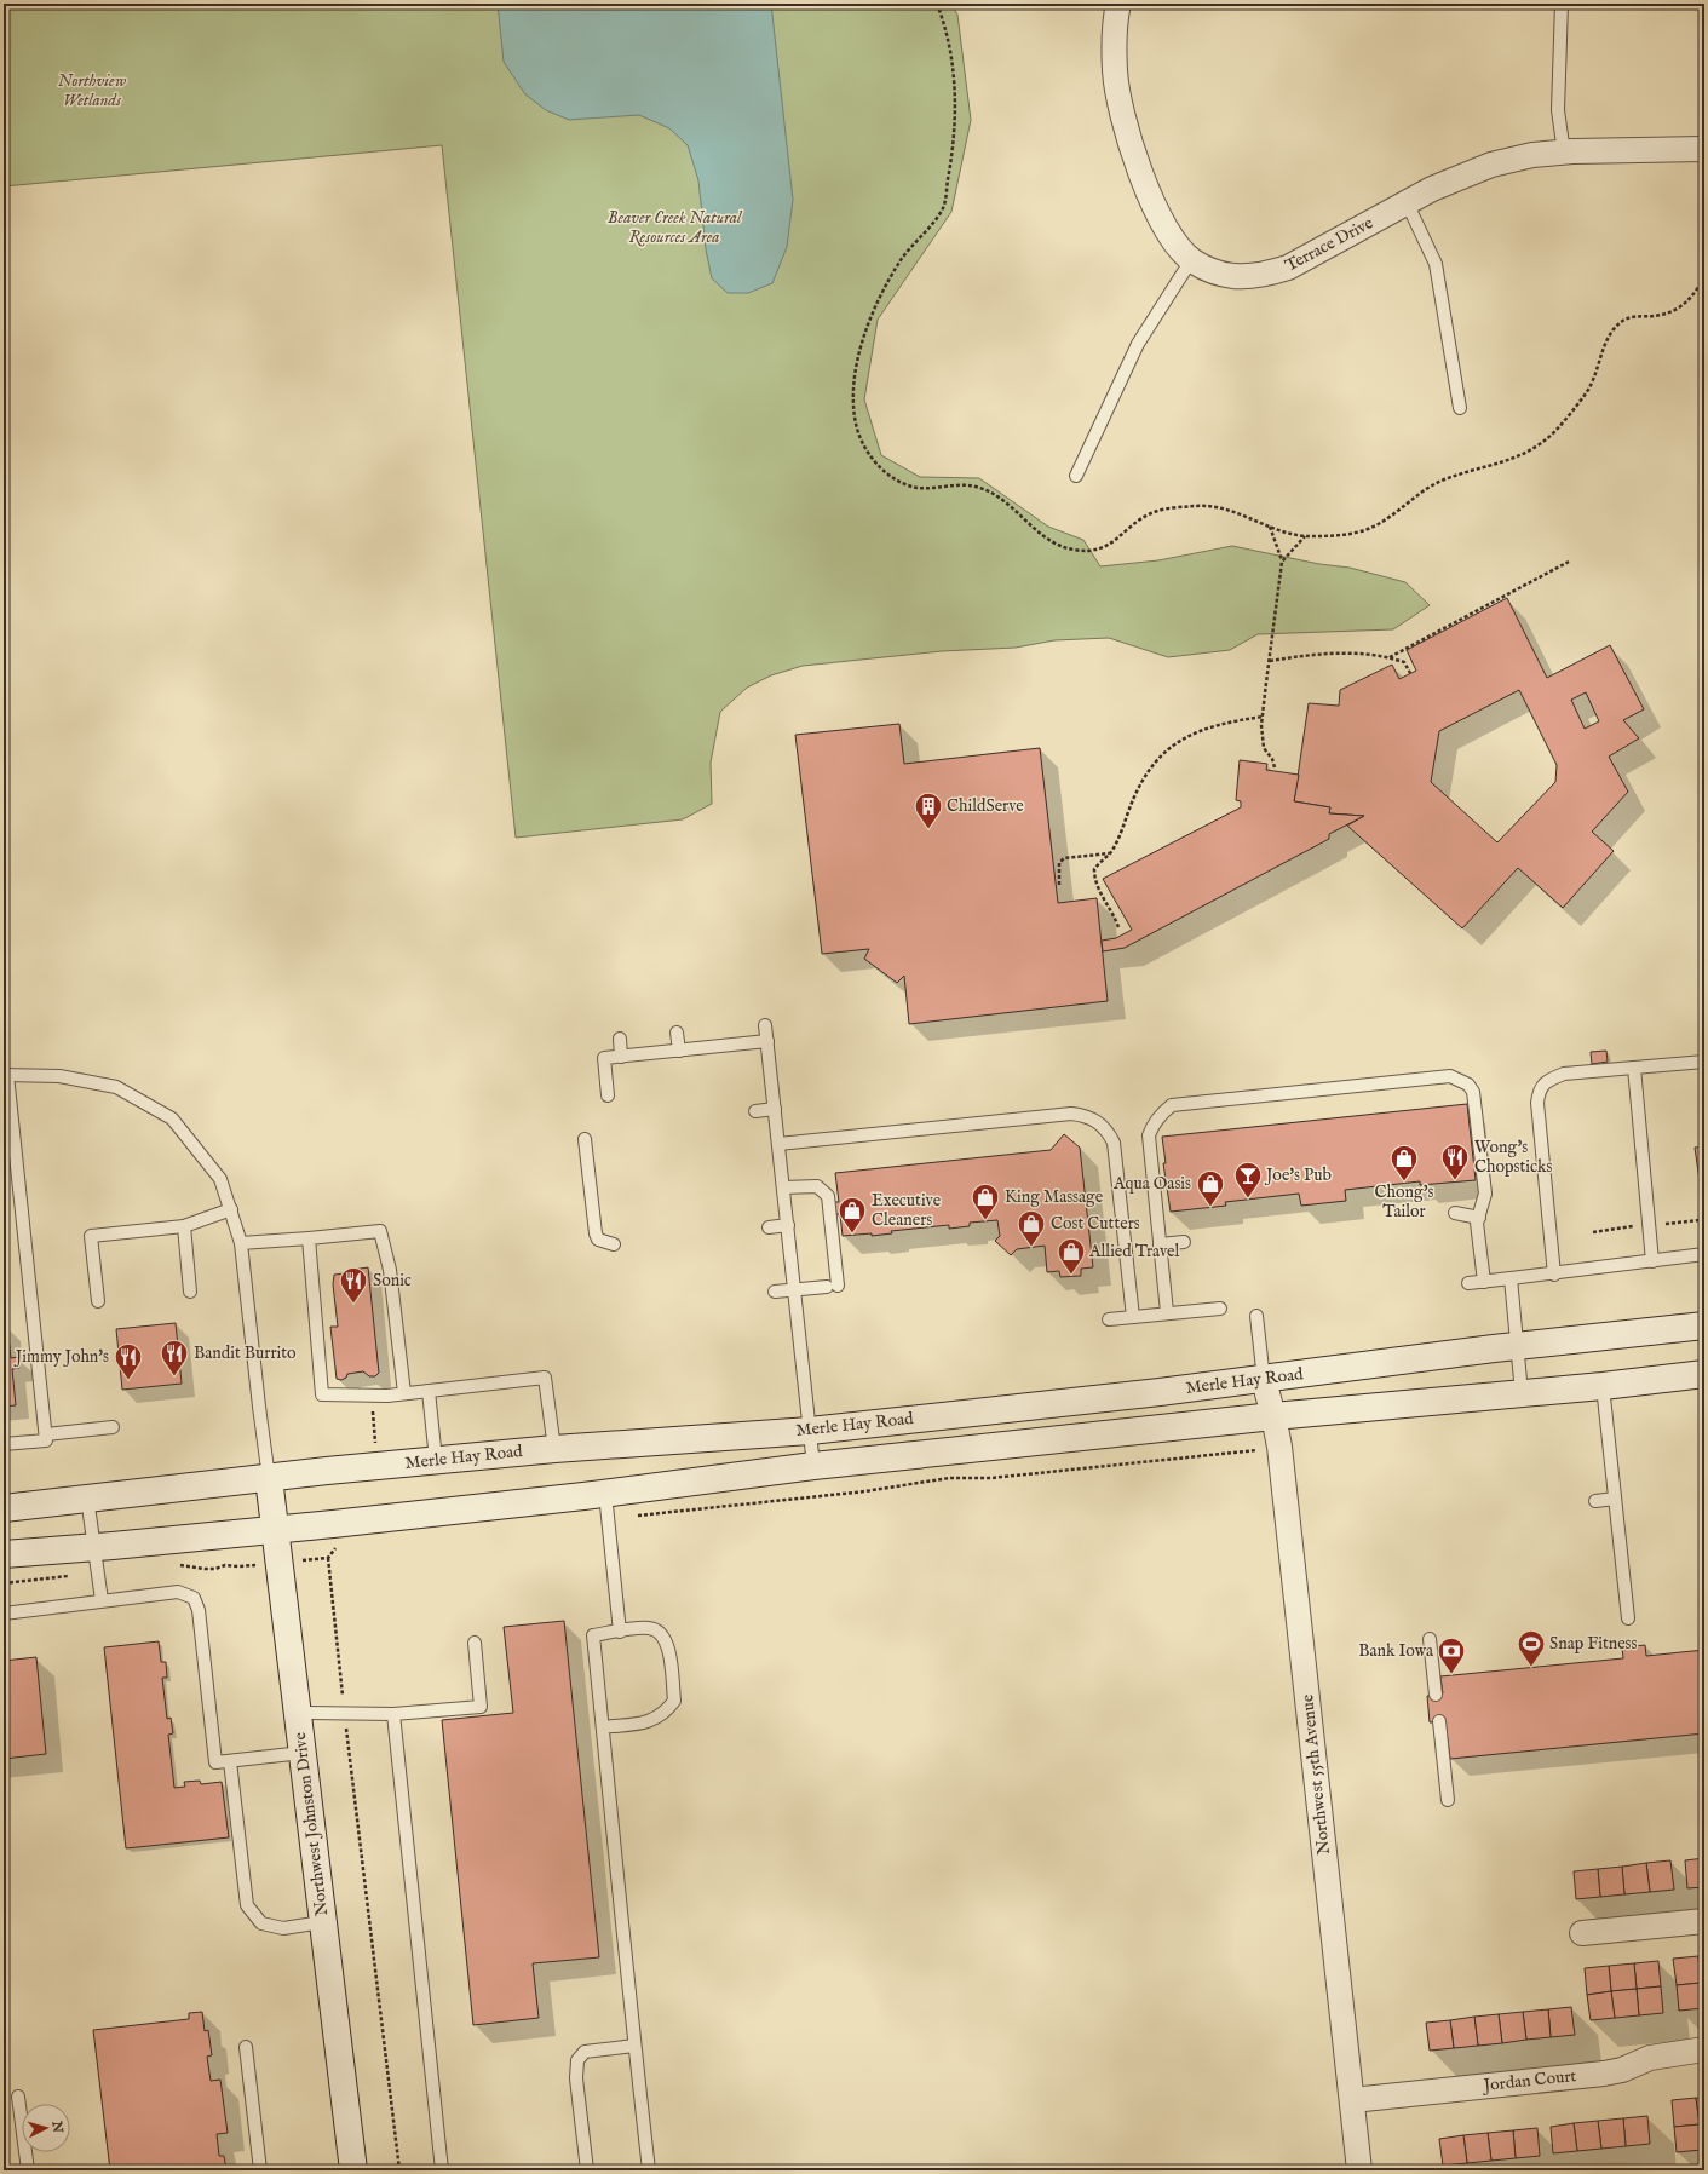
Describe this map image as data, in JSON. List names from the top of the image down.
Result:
{
  "streets": {
    "main road": ["Merle Hay Road", "Northwest Johnston Drive"],
    "street": ["Terrace Drive", "Northwest 55th Avenue", "Jordan Court"]
  },
  "crossings": [
    ["Merle Hay Road", "Northwest 55th Avenue"],
    ["Merle Hay Road", "Northwest Johnston Drive"],
    ["Northwest 55th Avenue", "Jordan Court"]
  ],
  "parks": ["Northview Wetlands", "Beaver Creek Natural Resources Area"],
  "places": {
    "building": ["ChildServe"],
    "restaurant": [
      "Wong's Chopsticks",
      "Sonic",
      "Bandit Burrito",
      "Jimmy John's"
    ],
    "shop": [
      "Chong's Tailor",
      "Aqua Oasis",
      "King Massage",
      "Executive Cleaners",
      "Cost Cutters",
      "Allied Travel"
    ],
    "bar": ["Joe's Pub"],
    "sports": ["Snap Fitness"],
    "bank": ["Bank Iowa"]
  },
  "north": "right"
}
